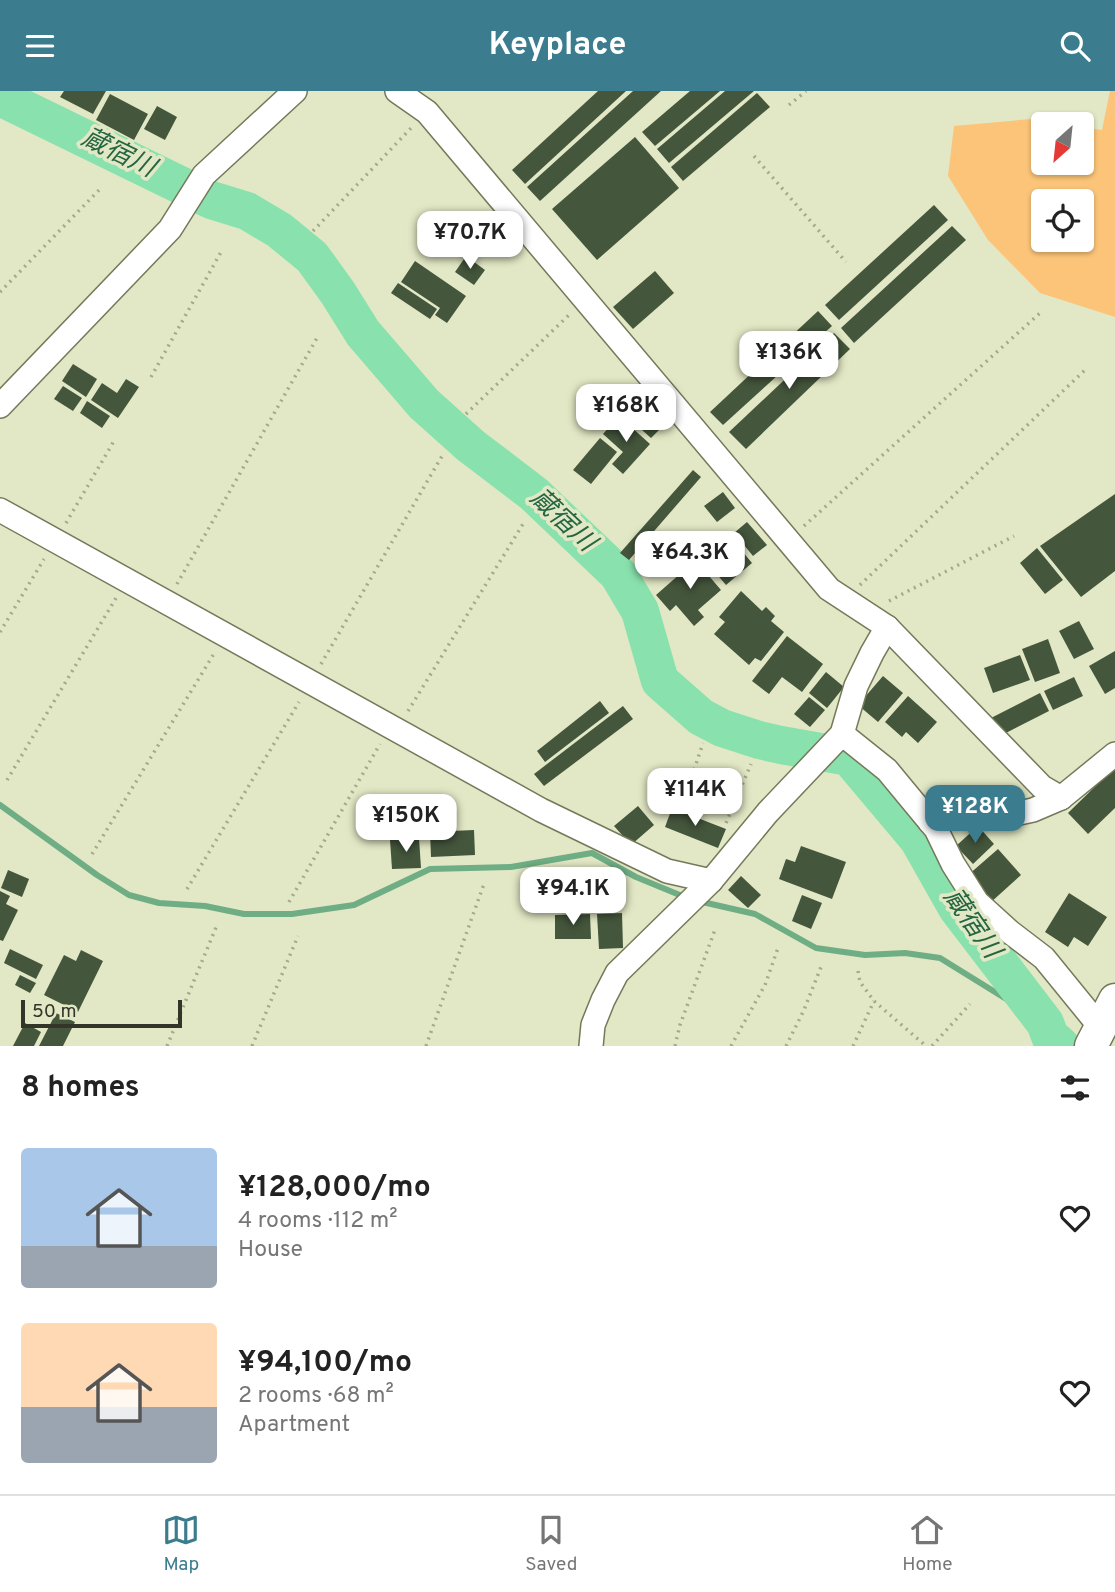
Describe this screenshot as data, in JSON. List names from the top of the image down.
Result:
{
  "water": ["蔵宿川"],
  "scale_bar": "50 m",
  "north": "bottom left",
  "page": {
    "header": "Keyplace",
    "price": [
      "¥70.7K",
      "¥136K",
      "¥168K",
      "¥64.3K",
      "¥114K",
      "¥128K",
      "¥150K",
      "¥94.1K"
    ],
    "scale": "50 m",
    "heading": "8 homes",
    "list": [
      {
        "name": "¥128,000/mo",
        "note": "4 rooms · 112 m² · House"
      },
      {
        "name": "¥94,100/mo",
        "note": "2 rooms · 68 m² · Apartment"
      }
    ],
    "tabs": ["Map", "Saved", "Home"]
  }
}
